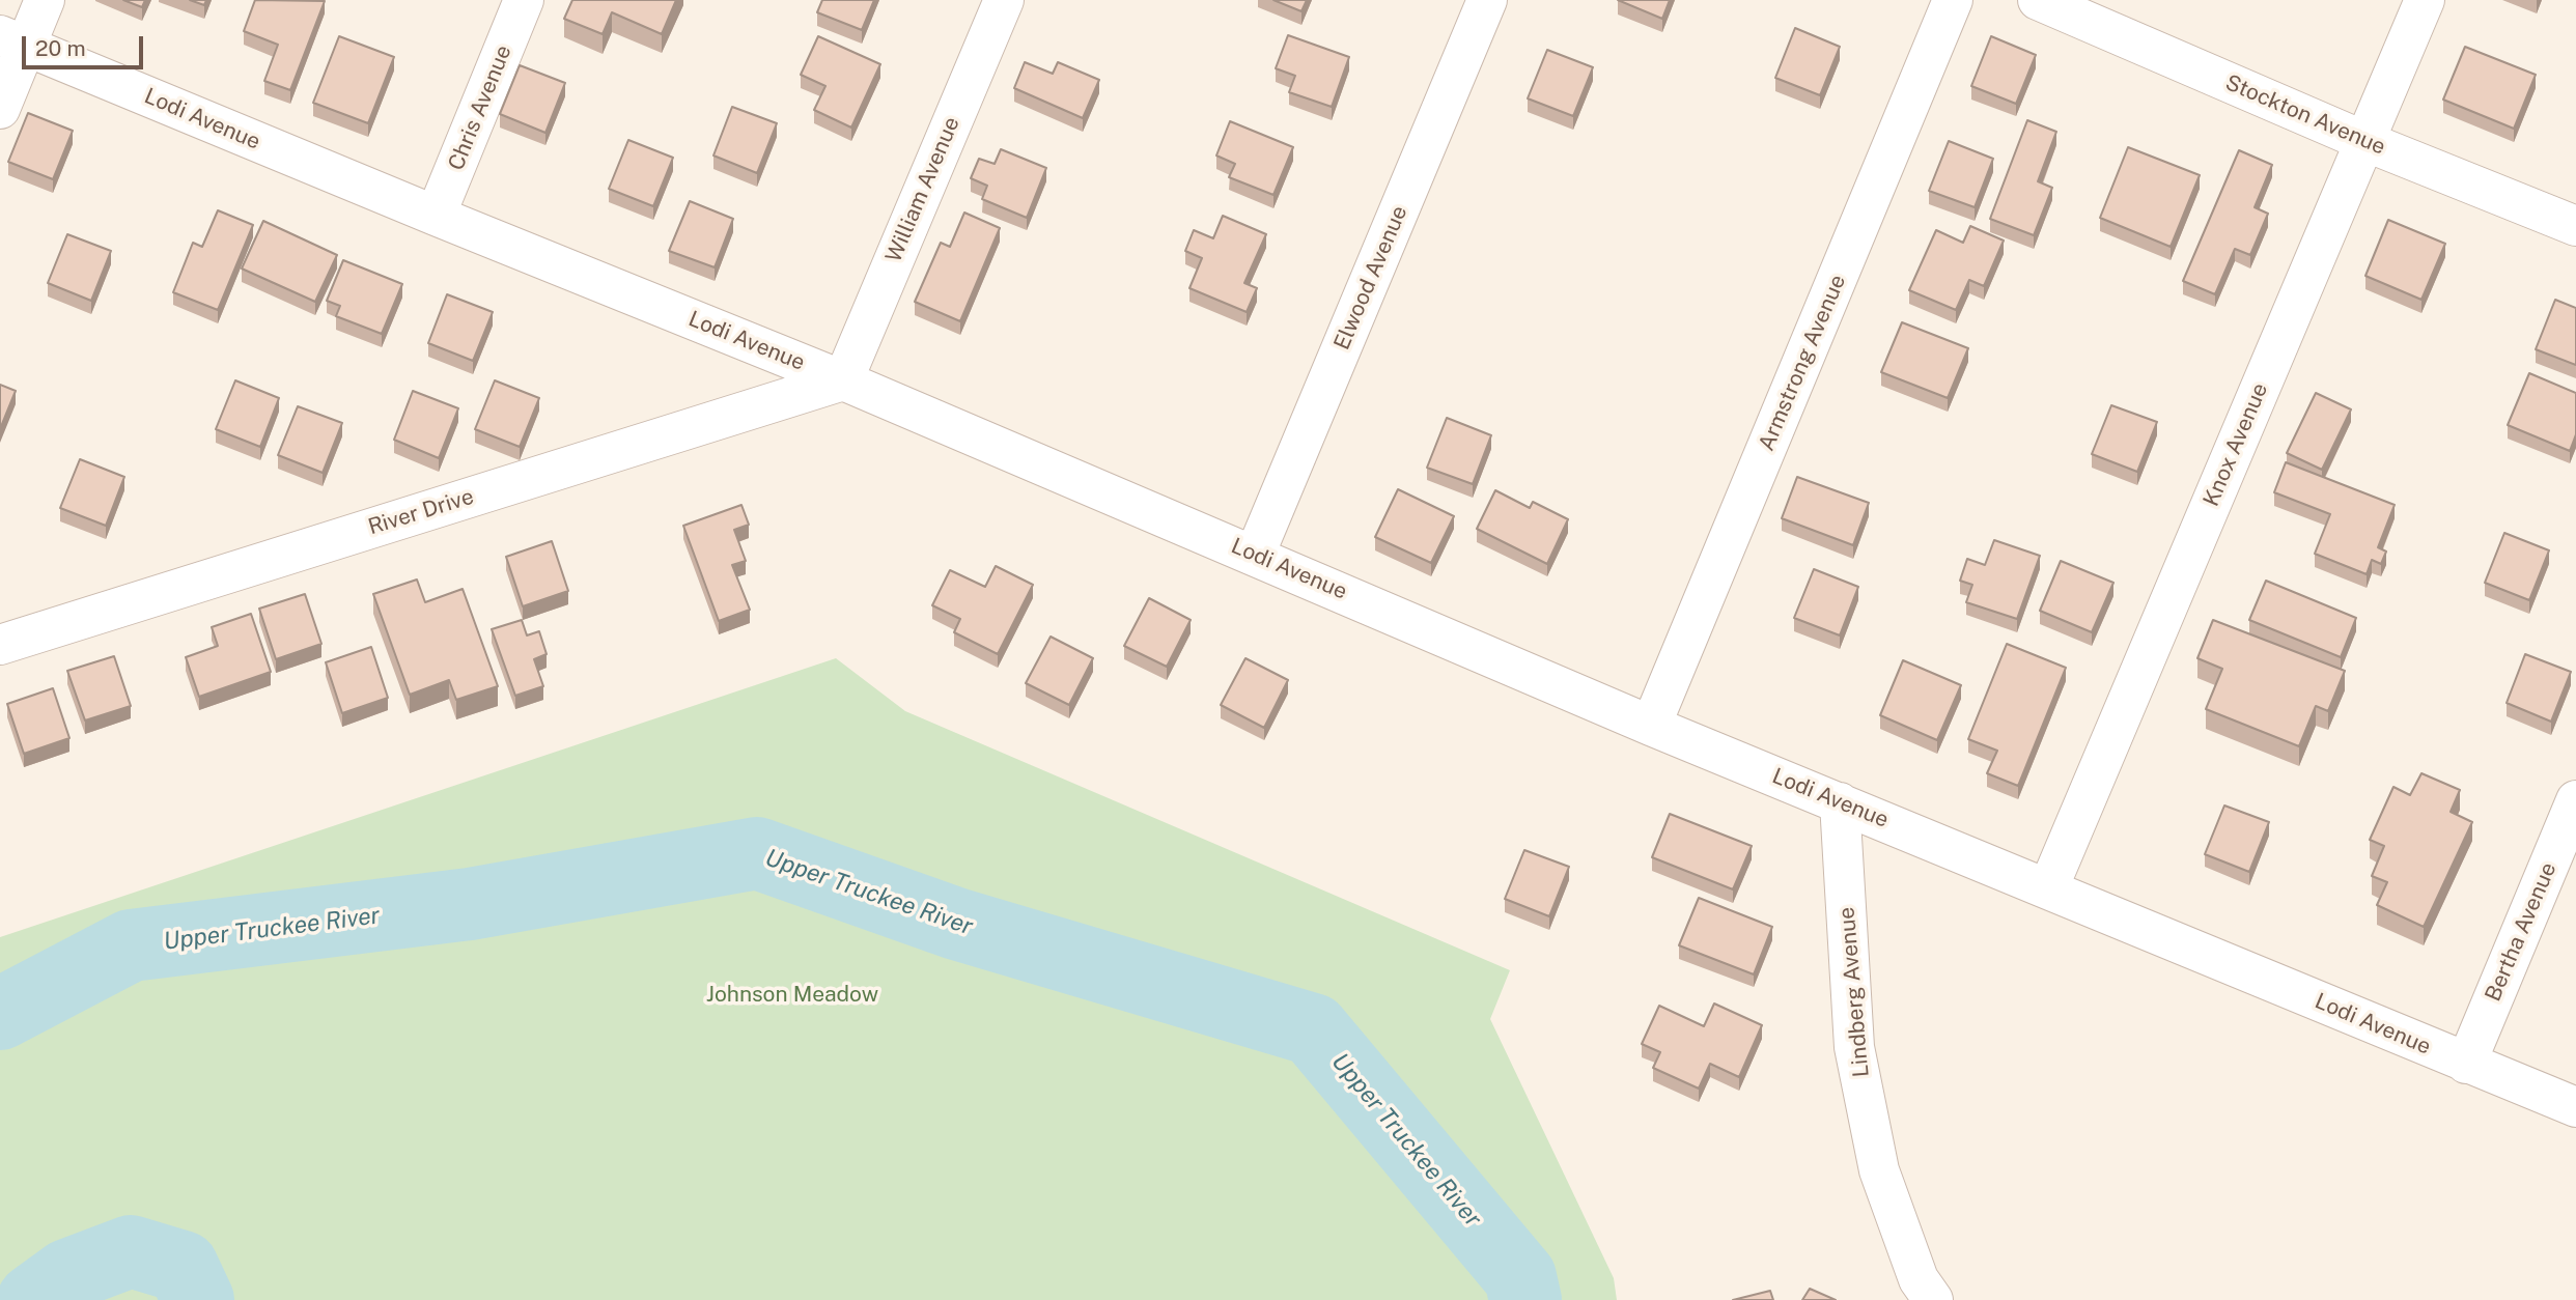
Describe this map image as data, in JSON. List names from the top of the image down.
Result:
{
  "streets": {
    "street": [
      "Chris Avenue",
      "Stockton Avenue",
      "Lodi Avenue",
      "William Avenue",
      "Elwood Avenue",
      "Armstrong Avenue",
      "Knox Avenue",
      "River Drive",
      "Bertha Avenue",
      "Lindberg Avenue"
    ]
  },
  "crossings": [
    ["Chris Avenue", "Lodi Avenue"],
    ["Stockton Avenue", "Knox Avenue"],
    ["Lodi Avenue", "William Avenue"],
    ["Lodi Avenue", "Elwood Avenue"],
    ["Lodi Avenue", "Armstrong Avenue"],
    ["Lodi Avenue", "Knox Avenue"],
    ["Lodi Avenue", "River Drive"],
    ["Lodi Avenue", "Bertha Avenue"],
    ["Lodi Avenue", "Lindberg Avenue"],
    ["William Avenue", "River Drive"]
  ],
  "water": ["Upper Truckee River"],
  "parks": ["Johnson Meadow"],
  "scale_bar": "20 m"
}
